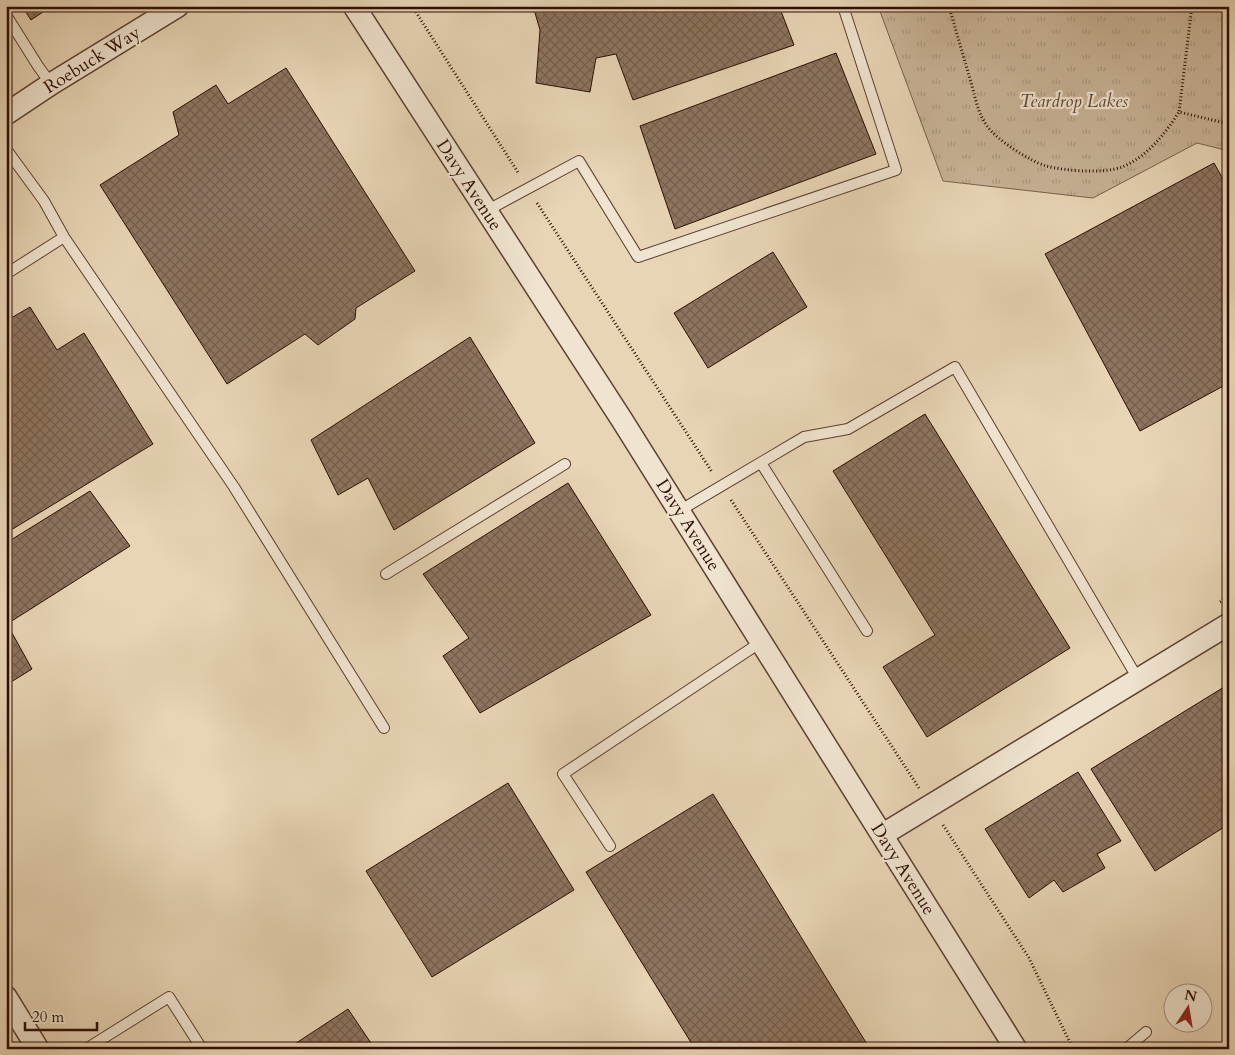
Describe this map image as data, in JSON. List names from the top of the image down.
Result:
{
  "streets": {
    "street": ["Roebuck Way", "Davy Avenue"]
  },
  "parks": ["Teardrop Lakes"],
  "scale_bar": "20 m",
  "north": "top"
}
